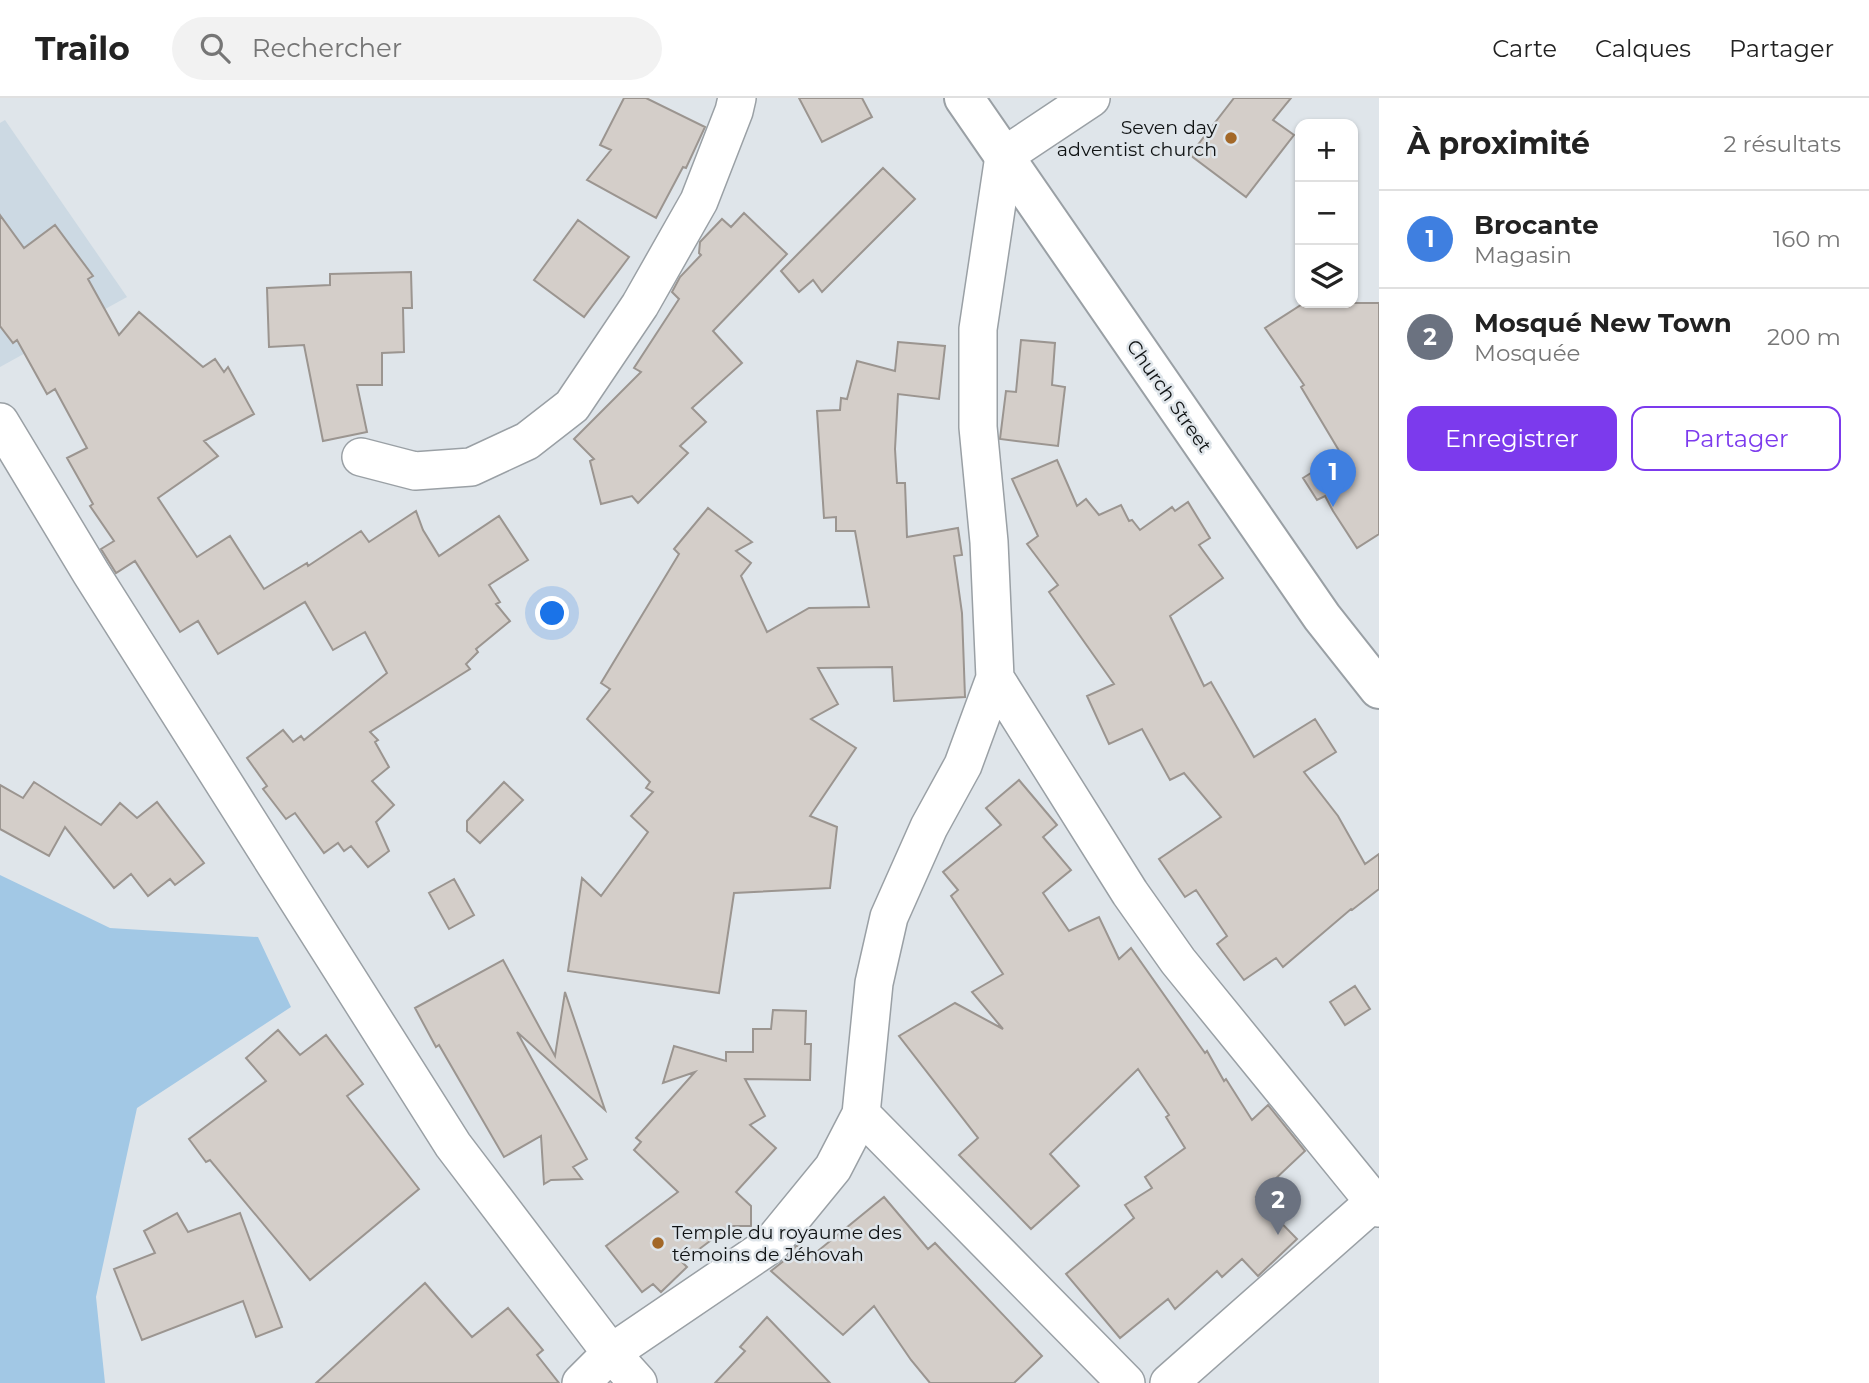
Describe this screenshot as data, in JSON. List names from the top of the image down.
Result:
{
  "streets": {
    "main road": ["Church Street"]
  },
  "places": ["Seven day adventist church", "Temple du royaume des témoins de Jéhovah"],
  "page": {
    "header": "Trailo",
    "search": "Rechercher",
    "nav": ["Carte", "Calques", "Partager"],
    "heading": ["À proximité", "2 résultats"],
    "map_buttons": ["+", "−"],
    "list": [
      {
        "mark": "1",
        "name": "Brocante",
        "note": "Magasin",
        "value": "160 m"
      },
      {
        "mark": "2",
        "name": "Mosqué New Town",
        "note": "Mosquée",
        "value": "200 m"
      }
    ],
    "buttons": ["Enregistrer", "Partager"],
    "pins": ["1", "2"]
  }
}
